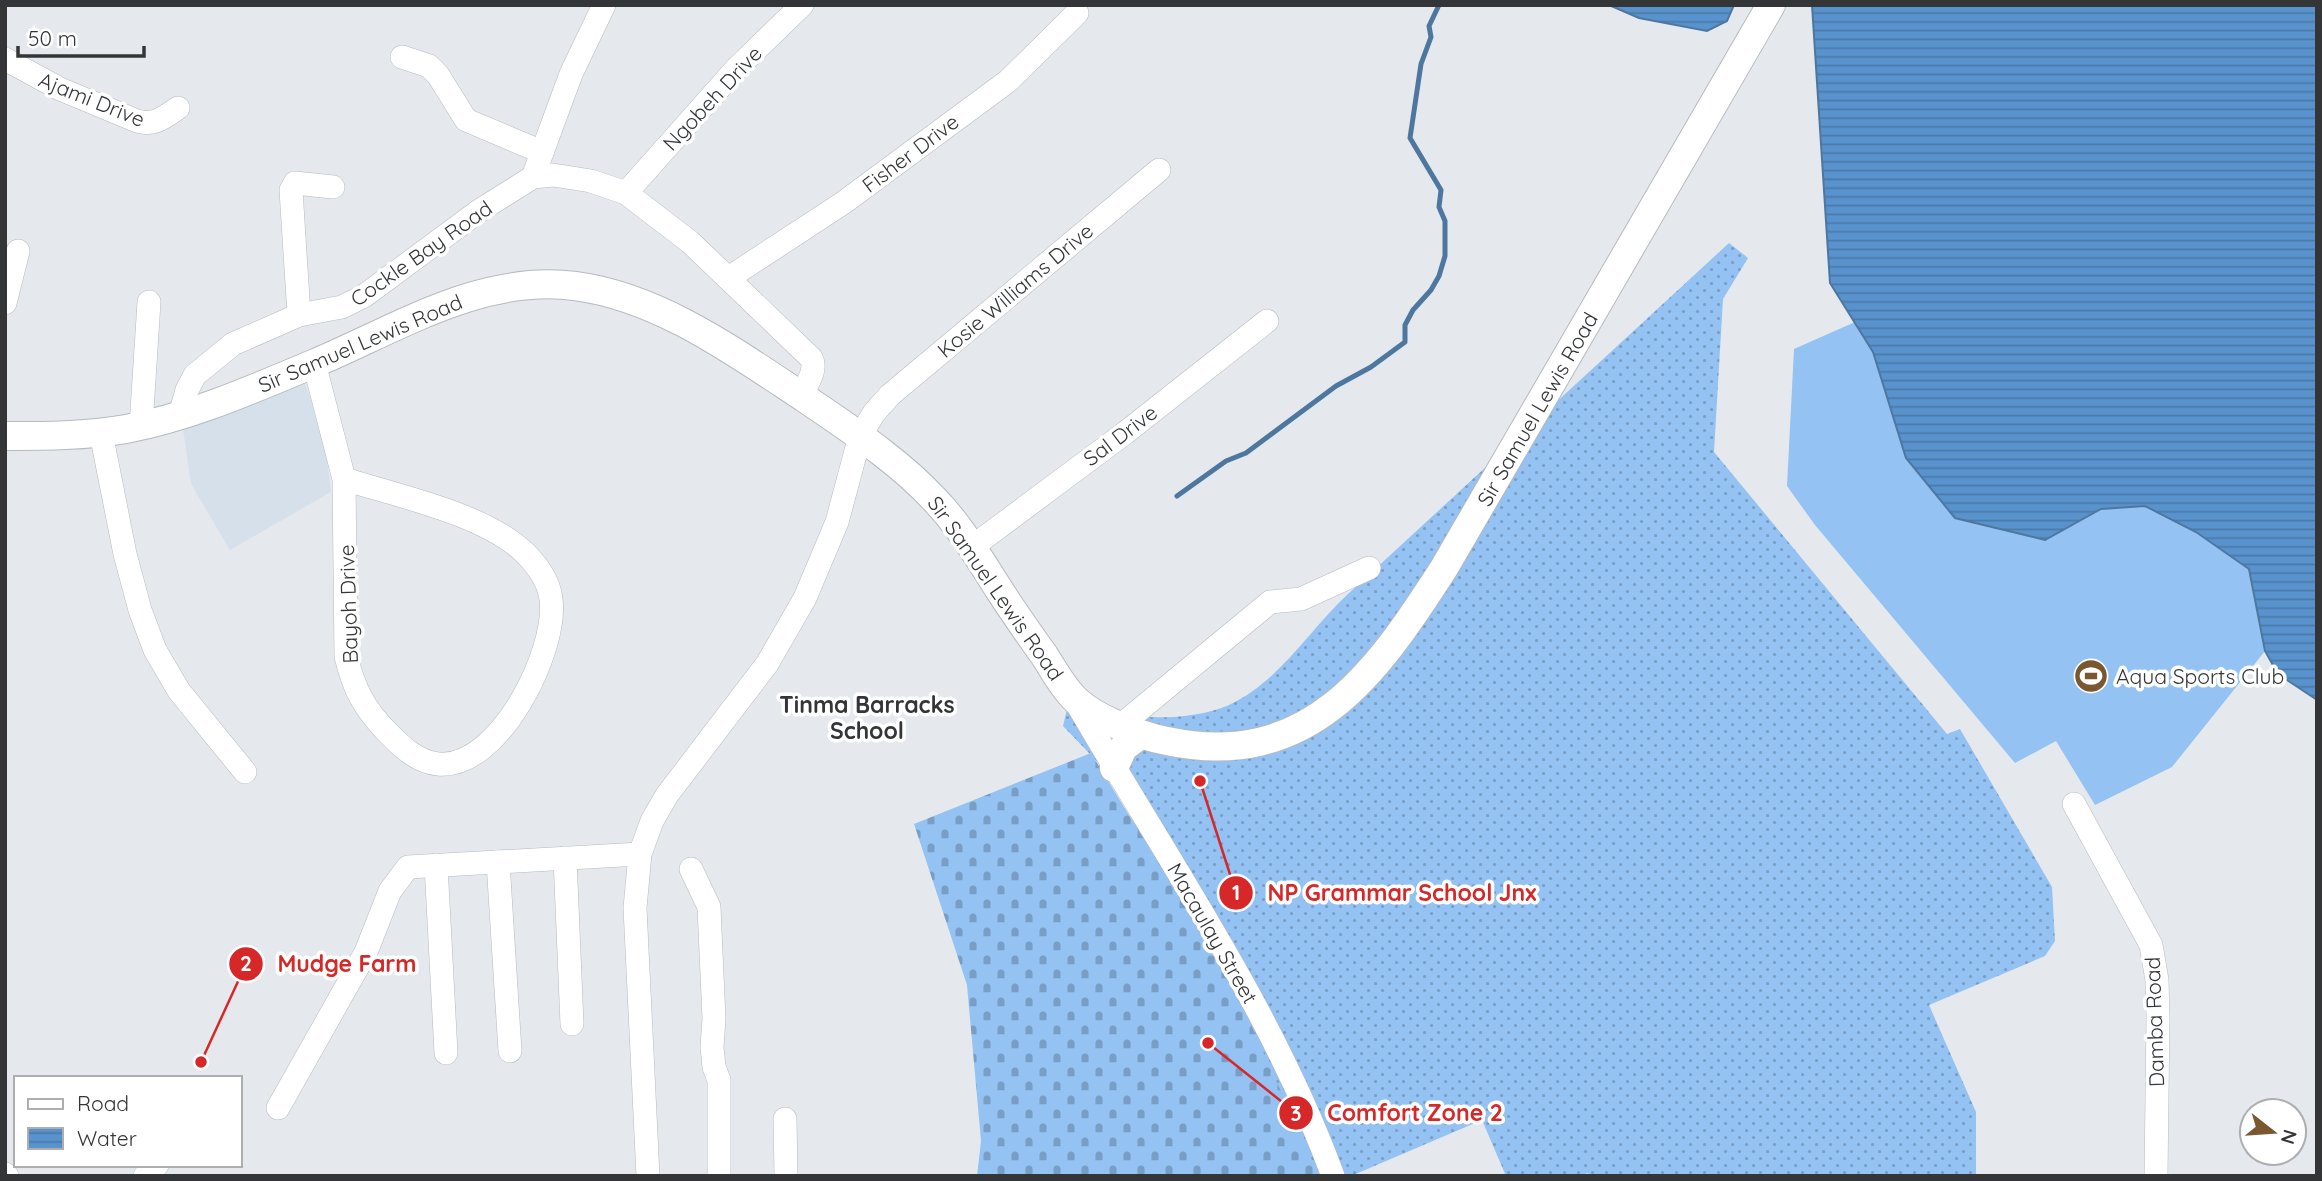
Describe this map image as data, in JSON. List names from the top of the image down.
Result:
{
  "streets": {
    "main road": ["Sir Samuel Lewis Road"],
    "street": [
      "Ngobeh Drive",
      "Ajami Drive",
      "Fisher Drive",
      "Cockle Bay Road",
      "Kosie Williams Drive",
      "Sal Drive",
      "Bayoh Drive",
      "Macaulay Street",
      "Damba Road"
    ]
  },
  "crossings": [
    ["Cockle Bay Road", "Sir Samuel Lewis Road"],
    ["Kosie Williams Drive", "Sir Samuel Lewis Road"],
    ["Sir Samuel Lewis Road", "Sal Drive"],
    ["Sir Samuel Lewis Road", "Bayoh Drive"],
    ["Sir Samuel Lewis Road", "Macaulay Street"]
  ],
  "districts": ["Tinma Barracks School"],
  "places": {
    "sports": ["Aqua Sports Club"],
    "other": ["NP Grammar School Jnx", "Comfort Zone 2", "Mudge Farm"]
  },
  "legend": ["Road", "Water"],
  "scale_bar": "50 m",
  "north": "right"
}
